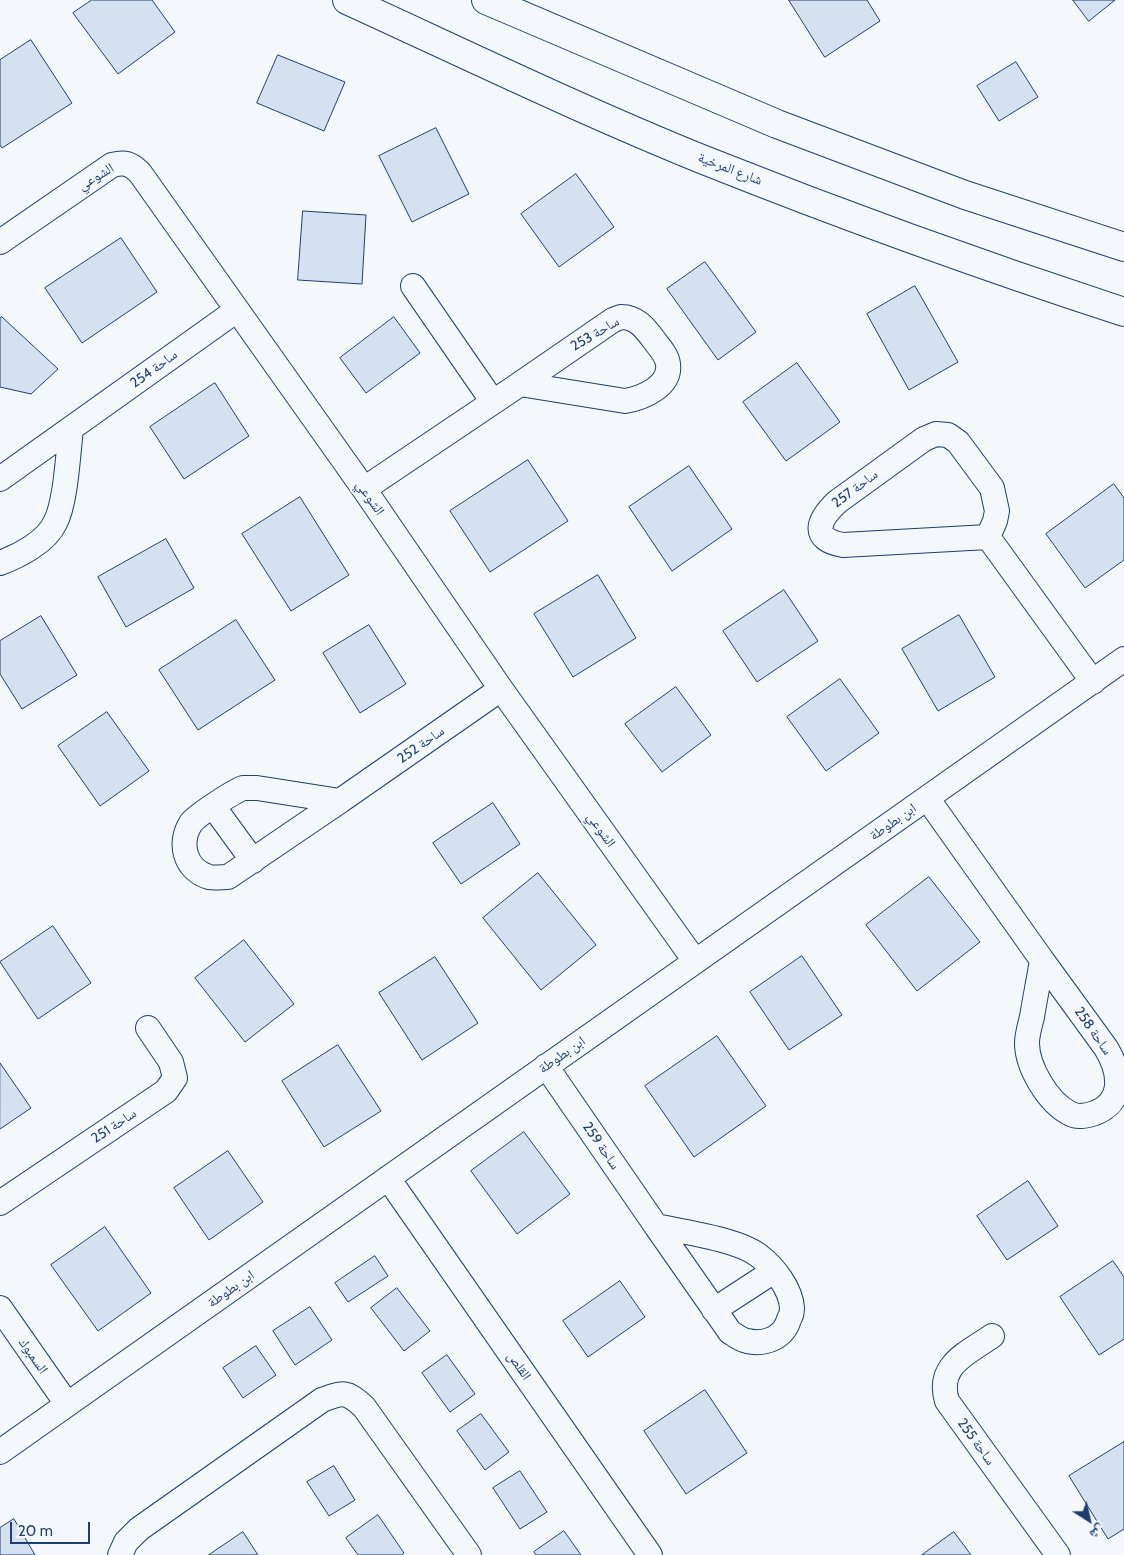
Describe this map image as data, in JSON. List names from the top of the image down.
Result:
{
  "streets": {
    "highway": ["شارع المرخية"],
    "street": [
      "الشوعي",
      "ساحة 253",
      "ساحة 254",
      "ساحة 257",
      "ساحة 252",
      "ابن بطوطة",
      "ساحة 258",
      "ساحة 251",
      "ساحة 259",
      "السمبوك",
      "القلص",
      "ساحة 255"
    ]
  },
  "crossings": [
    ["الشوعي", "ساحة 253"],
    ["الشوعي", "ساحة 254"],
    ["الشوعي", "ساحة 252"],
    ["الشوعي", "ابن بطوطة"],
    ["ابن بطوطة", "ساحة 258"],
    ["ابن بطوطة", "ساحة 259"],
    ["ابن بطوطة", "السمبوك"],
    ["ابن بطوطة", "القلص"]
  ],
  "scale_bar": "20 m",
  "north": "bottom right"
}
